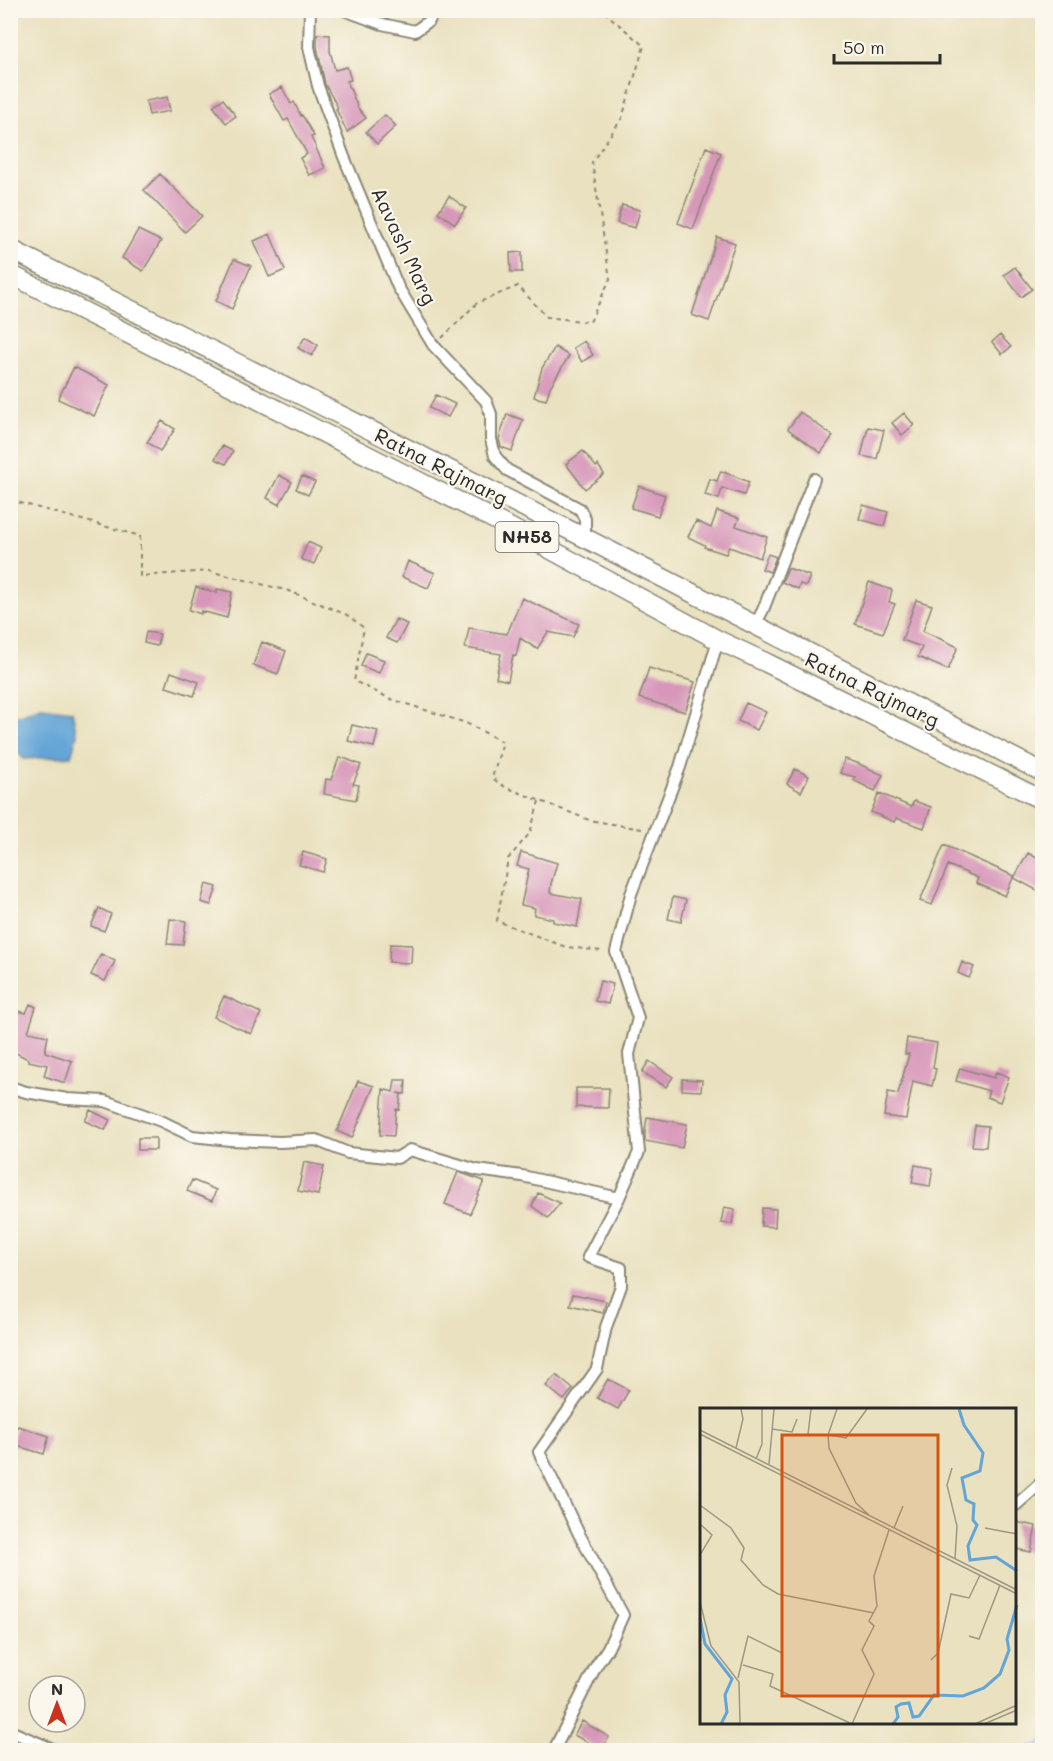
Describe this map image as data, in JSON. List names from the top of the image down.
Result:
{
  "streets": {
    "main road": ["Ratna Rajmarg", "NH58"],
    "street": ["Aavash Marg"]
  },
  "crossings": [
    ["Aavash Marg", "Ratna Rajmarg"]
  ],
  "scale_bar": "50 m",
  "north": "top"
}
